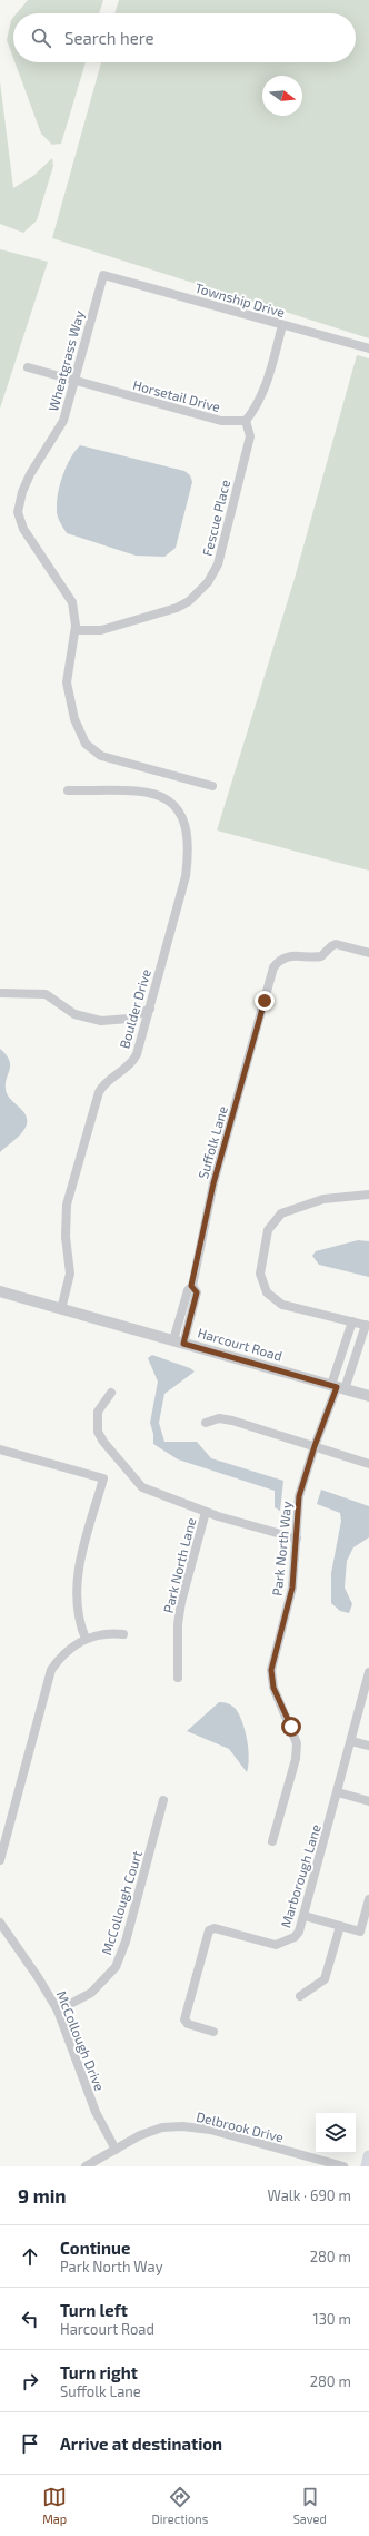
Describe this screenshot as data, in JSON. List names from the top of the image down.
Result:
{
  "streets": {
    "street": [
      "Township Drive",
      "Wheatgrass Way",
      "Horsetail Drive",
      "Fescue Place",
      "Boulder Drive",
      "Suffolk Lane",
      "Harcourt Road",
      "Park North Way",
      "Park North Lane",
      "Marborough Lane",
      "McCollough Court",
      "McCollough Drive",
      "Delbrook Drive"
    ]
  },
  "crossings": [
    ["Township Drive", "Wheatgrass Way"],
    ["Wheatgrass Way", "Horsetail Drive"],
    ["Wheatgrass Way", "Fescue Place"],
    ["Horsetail Drive", "Fescue Place"],
    ["Boulder Drive", "Harcourt Road"],
    ["Suffolk Lane", "Harcourt Road"],
    ["Harcourt Road", "Park North Way"],
    ["McCollough Court", "McCollough Drive"],
    ["McCollough Drive", "Delbrook Drive"]
  ],
  "north": "right",
  "page": {
    "search": "Search here",
    "heading": ["9 min", "Walk · 690 m"],
    "list": [
      ["Continue", "Park North Way", "280 m"],
      ["Turn left", "Harcourt Road", "130 m"],
      ["Turn right", "Suffolk Lane", "280 m"],
      "Arrive at destination"
    ],
    "nav": ["Map", "Directions", "Saved"]
  }
}
